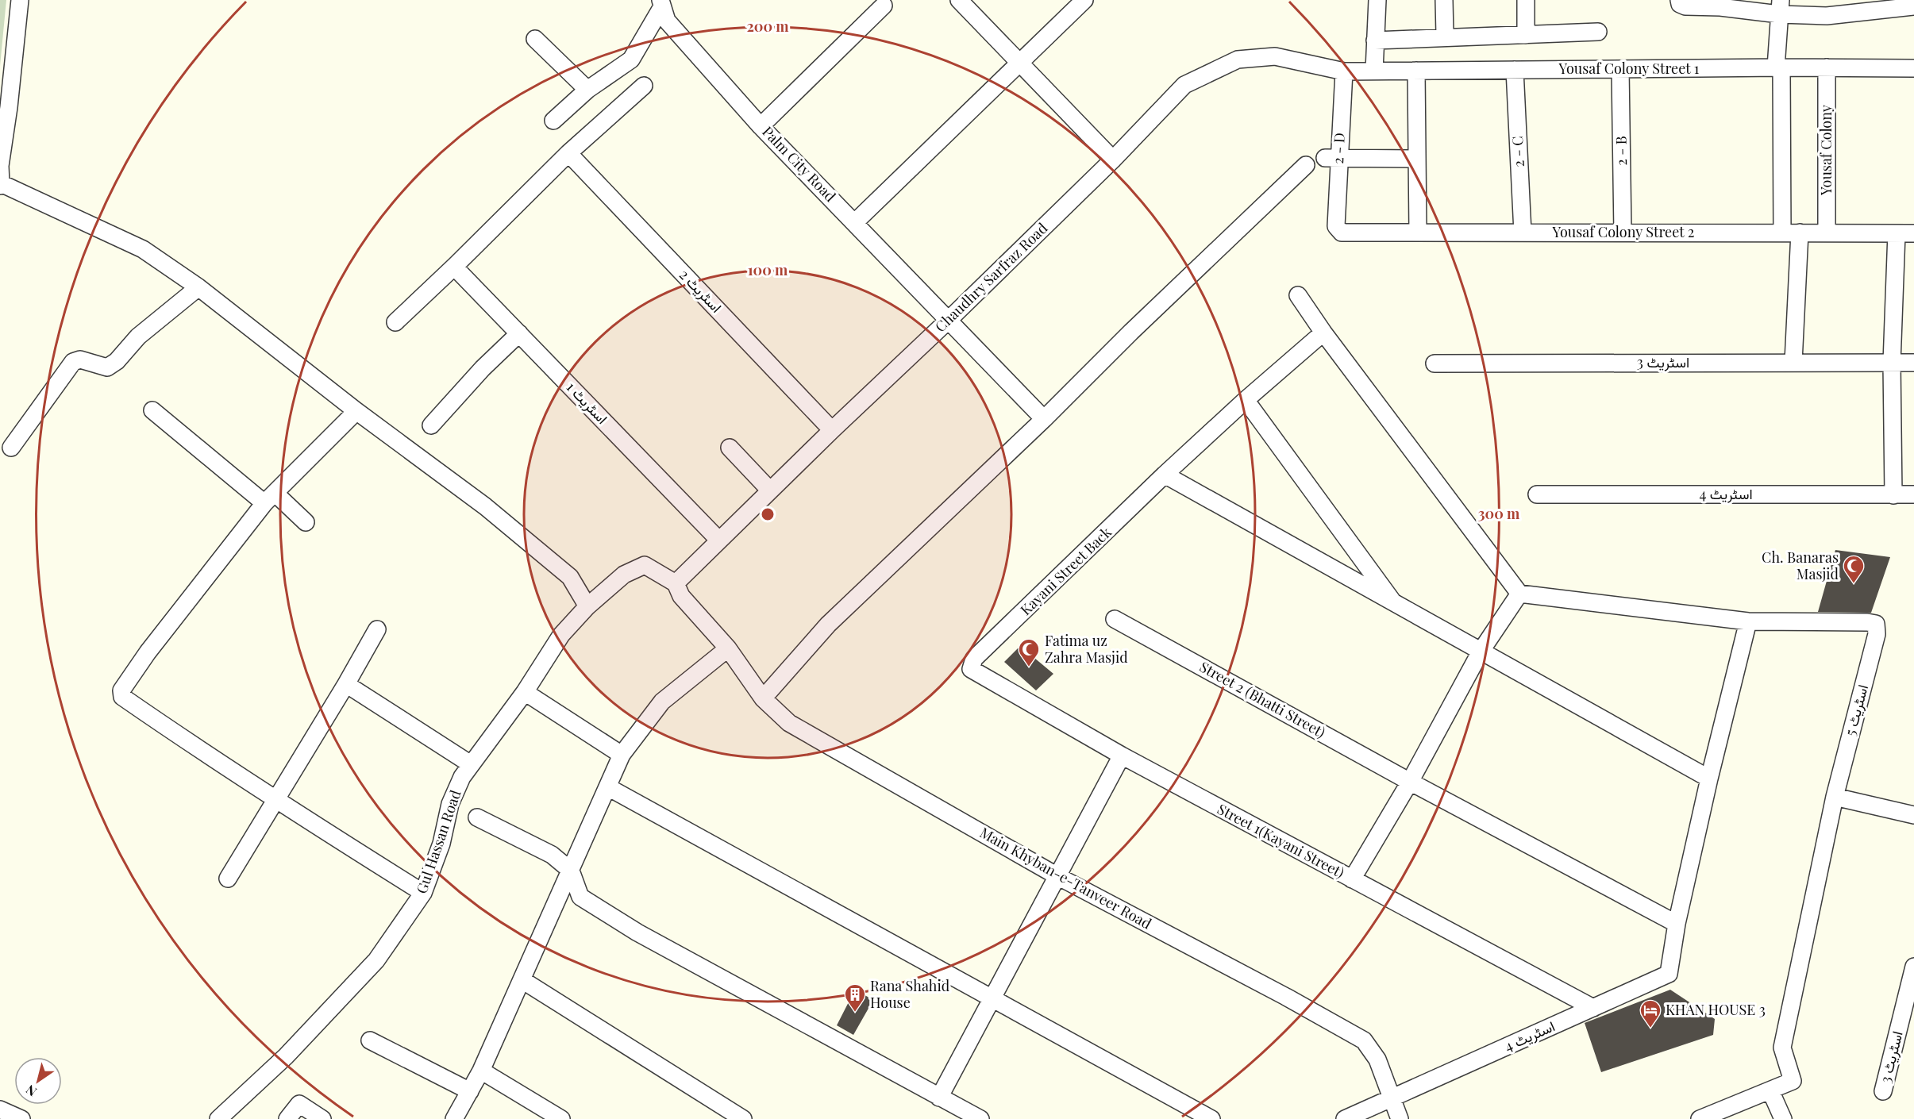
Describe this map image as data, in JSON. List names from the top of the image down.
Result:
{
  "streets": {
    "street": [
      "Yousaf Colony Street 1",
      "2 - D",
      "Yousaf Colony",
      "2 - B",
      "2 - C",
      "Palm City Road",
      "Yousaf Colony Street 2",
      "Chaudhry Sarfraz Road",
      "اسٹریٹ 2",
      "اسٹریٹ 3",
      "اسٹریٹ 1",
      "اسٹریٹ 4",
      "Kayani Street Back",
      "Street 2 (Bhatti Street)",
      "اسٹریٹ 5",
      "Street 1(Kayani Street)",
      "Gul Hassan Road",
      "Main Khyban-e-Tanveer Road"
    ]
  },
  "crossings": [
    ["Yousaf Colony Street 1", "2 - D"],
    ["Yousaf Colony Street 1", "Yousaf Colony"],
    ["Yousaf Colony Street 1", "2 - B"],
    ["Yousaf Colony Street 1", "2 - C"],
    ["Yousaf Colony Street 1", "Chaudhry Sarfraz Road"],
    ["2 - D", "Yousaf Colony Street 2"],
    ["2 - D", "Chaudhry Sarfraz Road"],
    ["Yousaf Colony", "Yousaf Colony Street 2"],
    ["2 - B", "Yousaf Colony Street 2"],
    ["2 - C", "Yousaf Colony Street 2"],
    ["Palm City Road", "Chaudhry Sarfraz Road"],
    ["Chaudhry Sarfraz Road", "اسٹریٹ 2"],
    ["Chaudhry Sarfraz Road", "اسٹریٹ 1"],
    ["Chaudhry Sarfraz Road", "Gul Hassan Road"],
    ["Chaudhry Sarfraz Road", "Main Khyban-e-Tanveer Road"],
    ["اسٹریٹ 4", "Street 2 (Bhatti Street)"],
    ["اسٹریٹ 4", "Street 1(Kayani Street)"],
    ["اسٹریٹ 4", "Main Khyban-e-Tanveer Road"],
    ["Kayani Street Back", "Street 1(Kayani Street)"],
    ["Gul Hassan Road", "Main Khyban-e-Tanveer Road"]
  ],
  "places": {
    "mosque": ["Ch. Banaras Masjid", "Fatima uz Zahra Masjid"],
    "building": ["Rana Shahid House"],
    "hotel": ["KHAN HOUSE 3"]
  },
  "north": "bottom left",
  "rings": ["200 m", "100 m", "300 m"]
}
